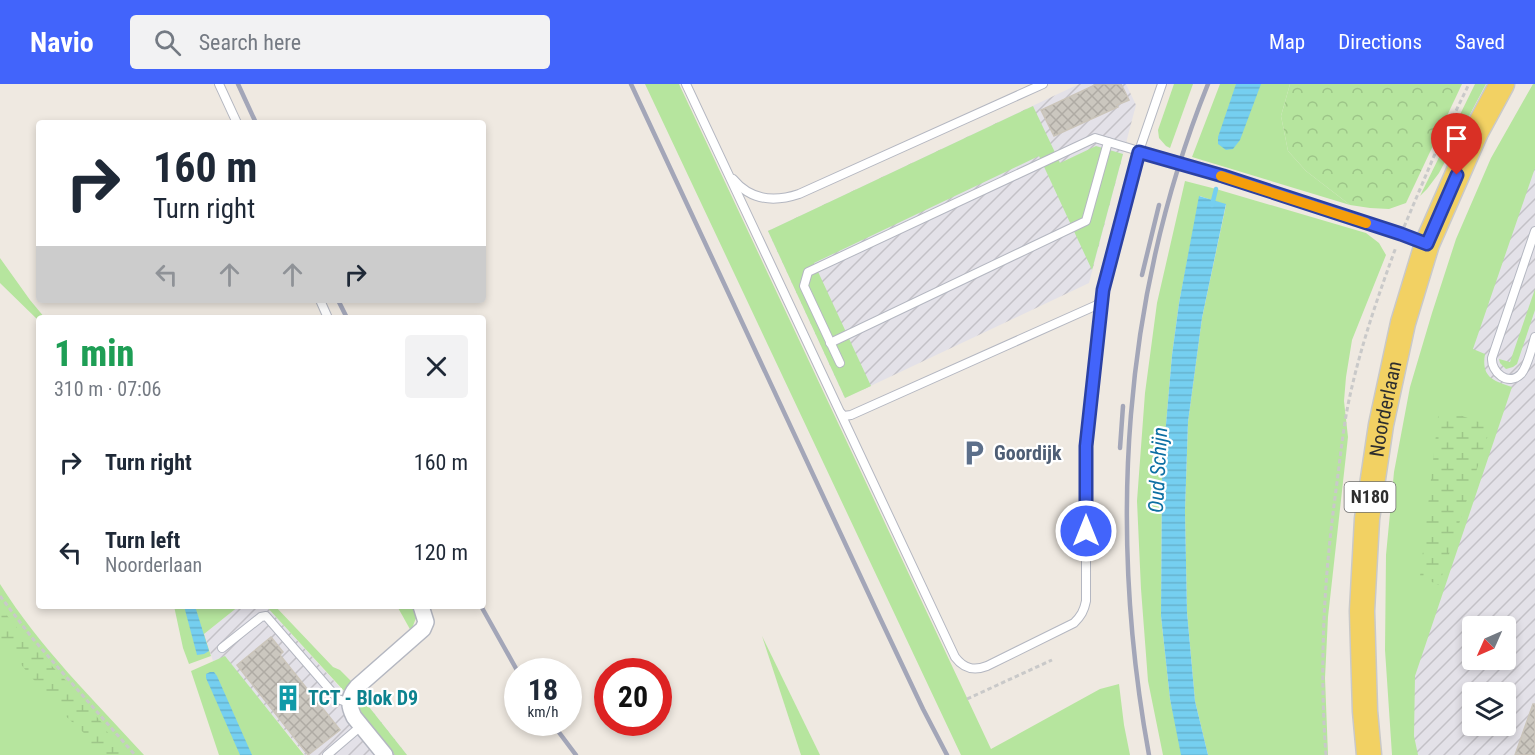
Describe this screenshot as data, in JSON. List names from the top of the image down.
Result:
{
  "streets": {
    "main road": ["Noorderlaan", "N180"]
  },
  "water": ["Oud Schijn"],
  "places": {
    "parking": ["Goordijk"],
    "building": ["TCT - Blok D9"]
  },
  "north": "bottom left",
  "page": {
    "header": "Navio",
    "search": "Search here",
    "nav": ["Map", "Directions", "Saved"],
    "turn": ["160 m", "Turn right"],
    "heading": ["1 min", "310 m · 07:06"],
    "list": [
      {
        "name": "Turn right",
        "value": "160 m"
      },
      {
        "name": "Turn left",
        "note": "Noorderlaan",
        "value": "120 m"
      }
    ],
    "speed": "18 km/h",
    "limit": "20"
  }
}
